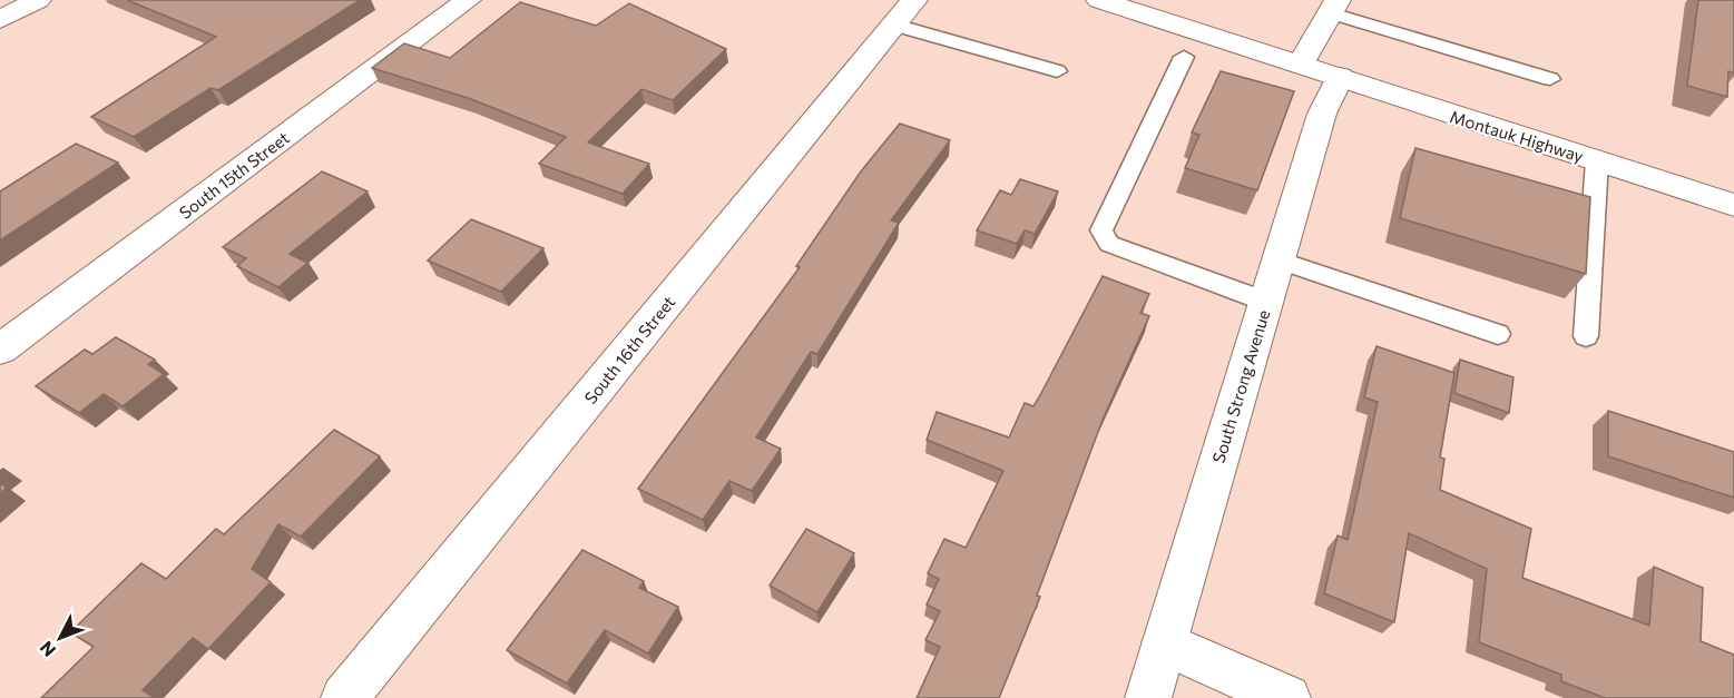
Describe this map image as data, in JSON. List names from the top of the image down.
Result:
{
  "streets": {
    "street": [
      "Montauk Highway",
      "South 15th Street",
      "South 16th Street",
      "South Strong Avenue"
    ]
  },
  "crossings": [
    ["Montauk Highway", "South Strong Avenue"]
  ],
  "north": "bottom left"
}
